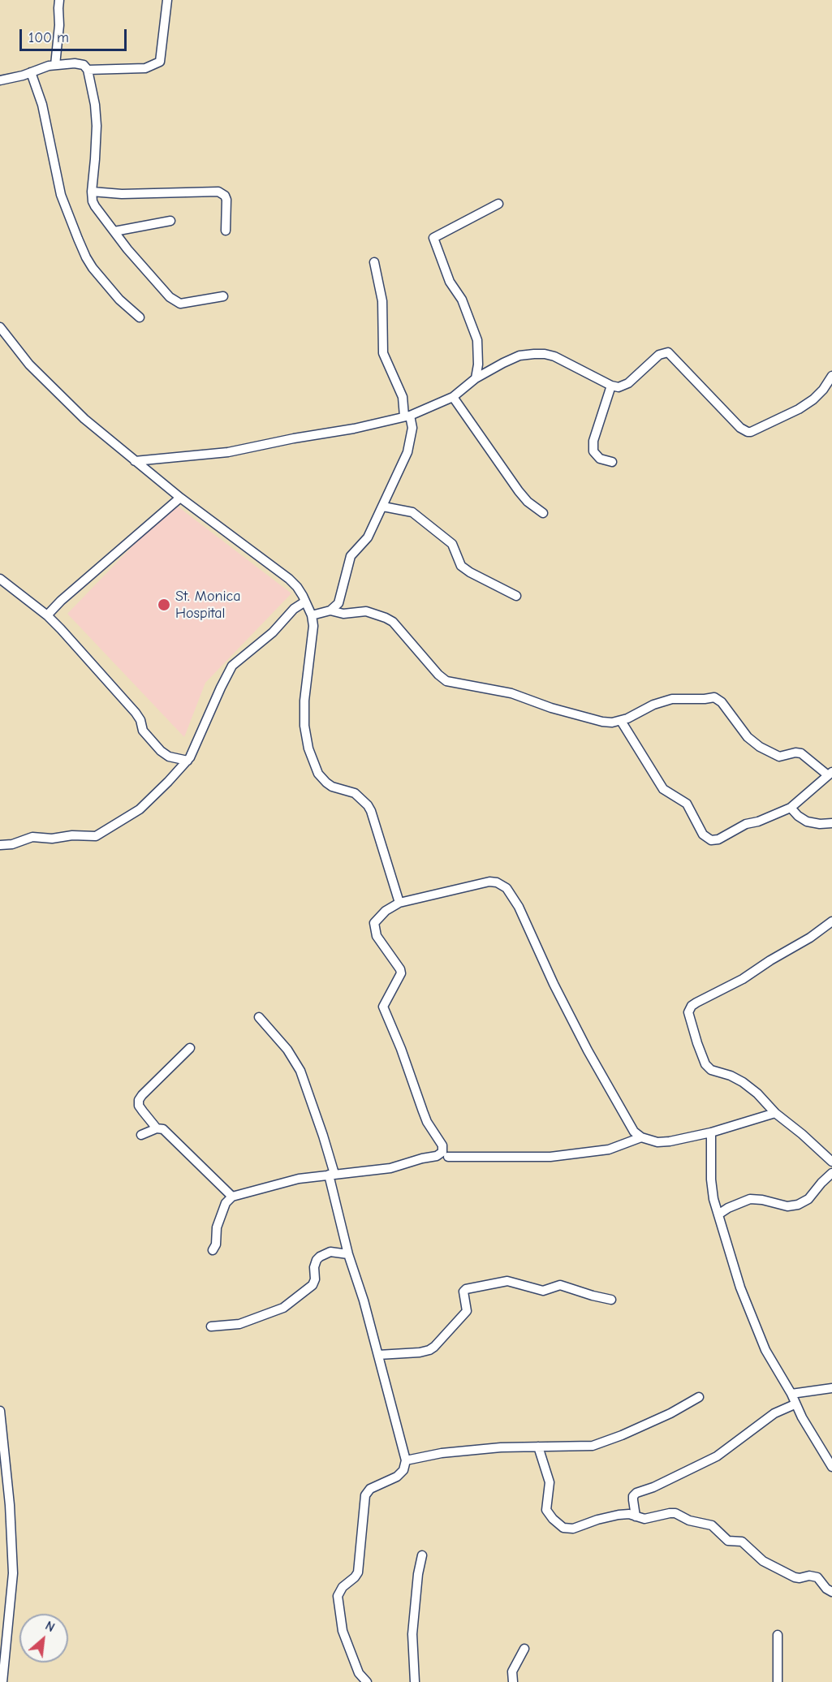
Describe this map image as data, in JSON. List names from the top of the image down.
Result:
{
  "places": ["St. Monica Hospital"],
  "scale_bar": "100 m",
  "north": "top right"
}
